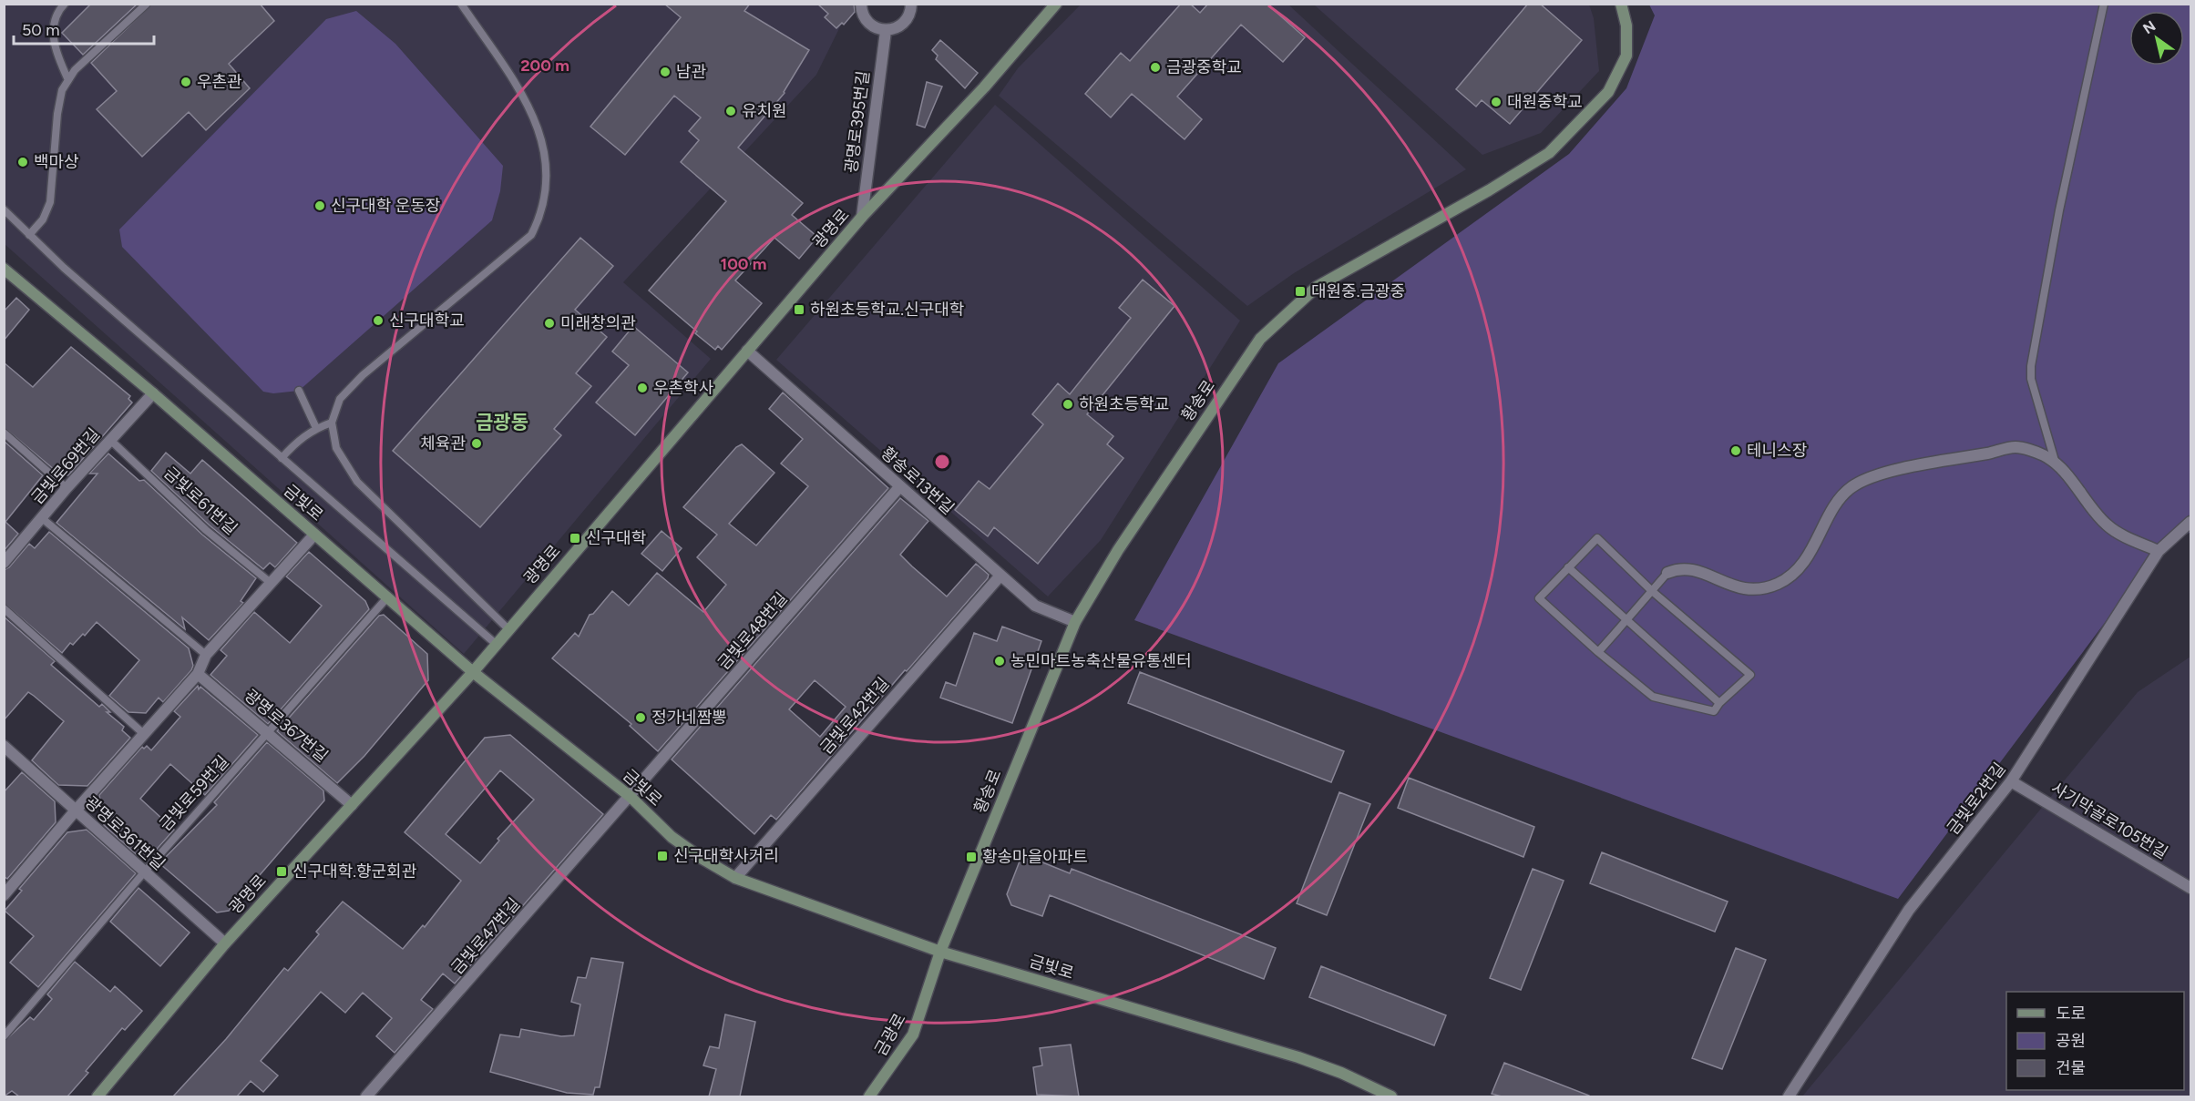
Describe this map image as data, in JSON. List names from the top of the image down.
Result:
{
  "streets": {
    "street": [
      "광명로395번길",
      "광명로",
      "황송로",
      "금빛로69번길",
      "황송로13번길",
      "금빛로",
      "금빛로48번길",
      "금빛로42번길",
      "광명로367번길",
      "금빛로2번길",
      "사기막골로105번길",
      "광명로361번길",
      "금빛로47번길",
      "금광로"
    ],
    "lane": ["금빛로61번길", "금빛로59번길"]
  },
  "crossings": [
    ["광명로395번길", "광명로"],
    ["광명로", "황송로13번길"],
    ["광명로", "금빛로"],
    ["광명로", "광명로367번길"],
    ["광명로", "광명로361번길"],
    ["황송로", "황송로13번길"],
    ["황송로", "금빛로"],
    ["황송로", "금광로"],
    ["금빛로69번길", "금빛로61번길"],
    ["금빛로69번길", "금빛로"],
    ["황송로13번길", "금빛로48번길"],
    ["황송로13번길", "금빛로42번길"],
    ["금빛로", "금빛로48번길"],
    ["금빛로", "금빛로42번길"],
    ["금빛로", "금빛로59번길"],
    ["금빛로", "금빛로47번길"],
    ["금빛로", "금광로"],
    ["금빛로48번길", "금빛로47번길"],
    ["광명로367번길", "금빛로59번길"],
    ["금빛로59번길", "광명로361번길"],
    ["금빛로2번길", "사기막골로105번길"]
  ],
  "districts": ["금광동"],
  "places": {
    "other": [
      "금광중학교",
      "남관",
      "우촌관",
      "대원중학교",
      "유치원",
      "백마상",
      "신구대학 운동장",
      "신구대학교",
      "미래창의관",
      "우촌학사",
      "하원초등학교",
      "체육관",
      "테니스장",
      "농민마트농축산물유통센터",
      "정가네짬뽕"
    ],
    "transit": [
      "대원중.금광중",
      "하원초등학교.신구대학",
      "신구대학",
      "신구대학사거리",
      "황송마을아파트",
      "신구대학.향군회관"
    ]
  },
  "legend": ["도로", "공원", "건물"],
  "scale_bar": "50 m",
  "north": "top left",
  "rings": ["200 m", "100 m"]
}
